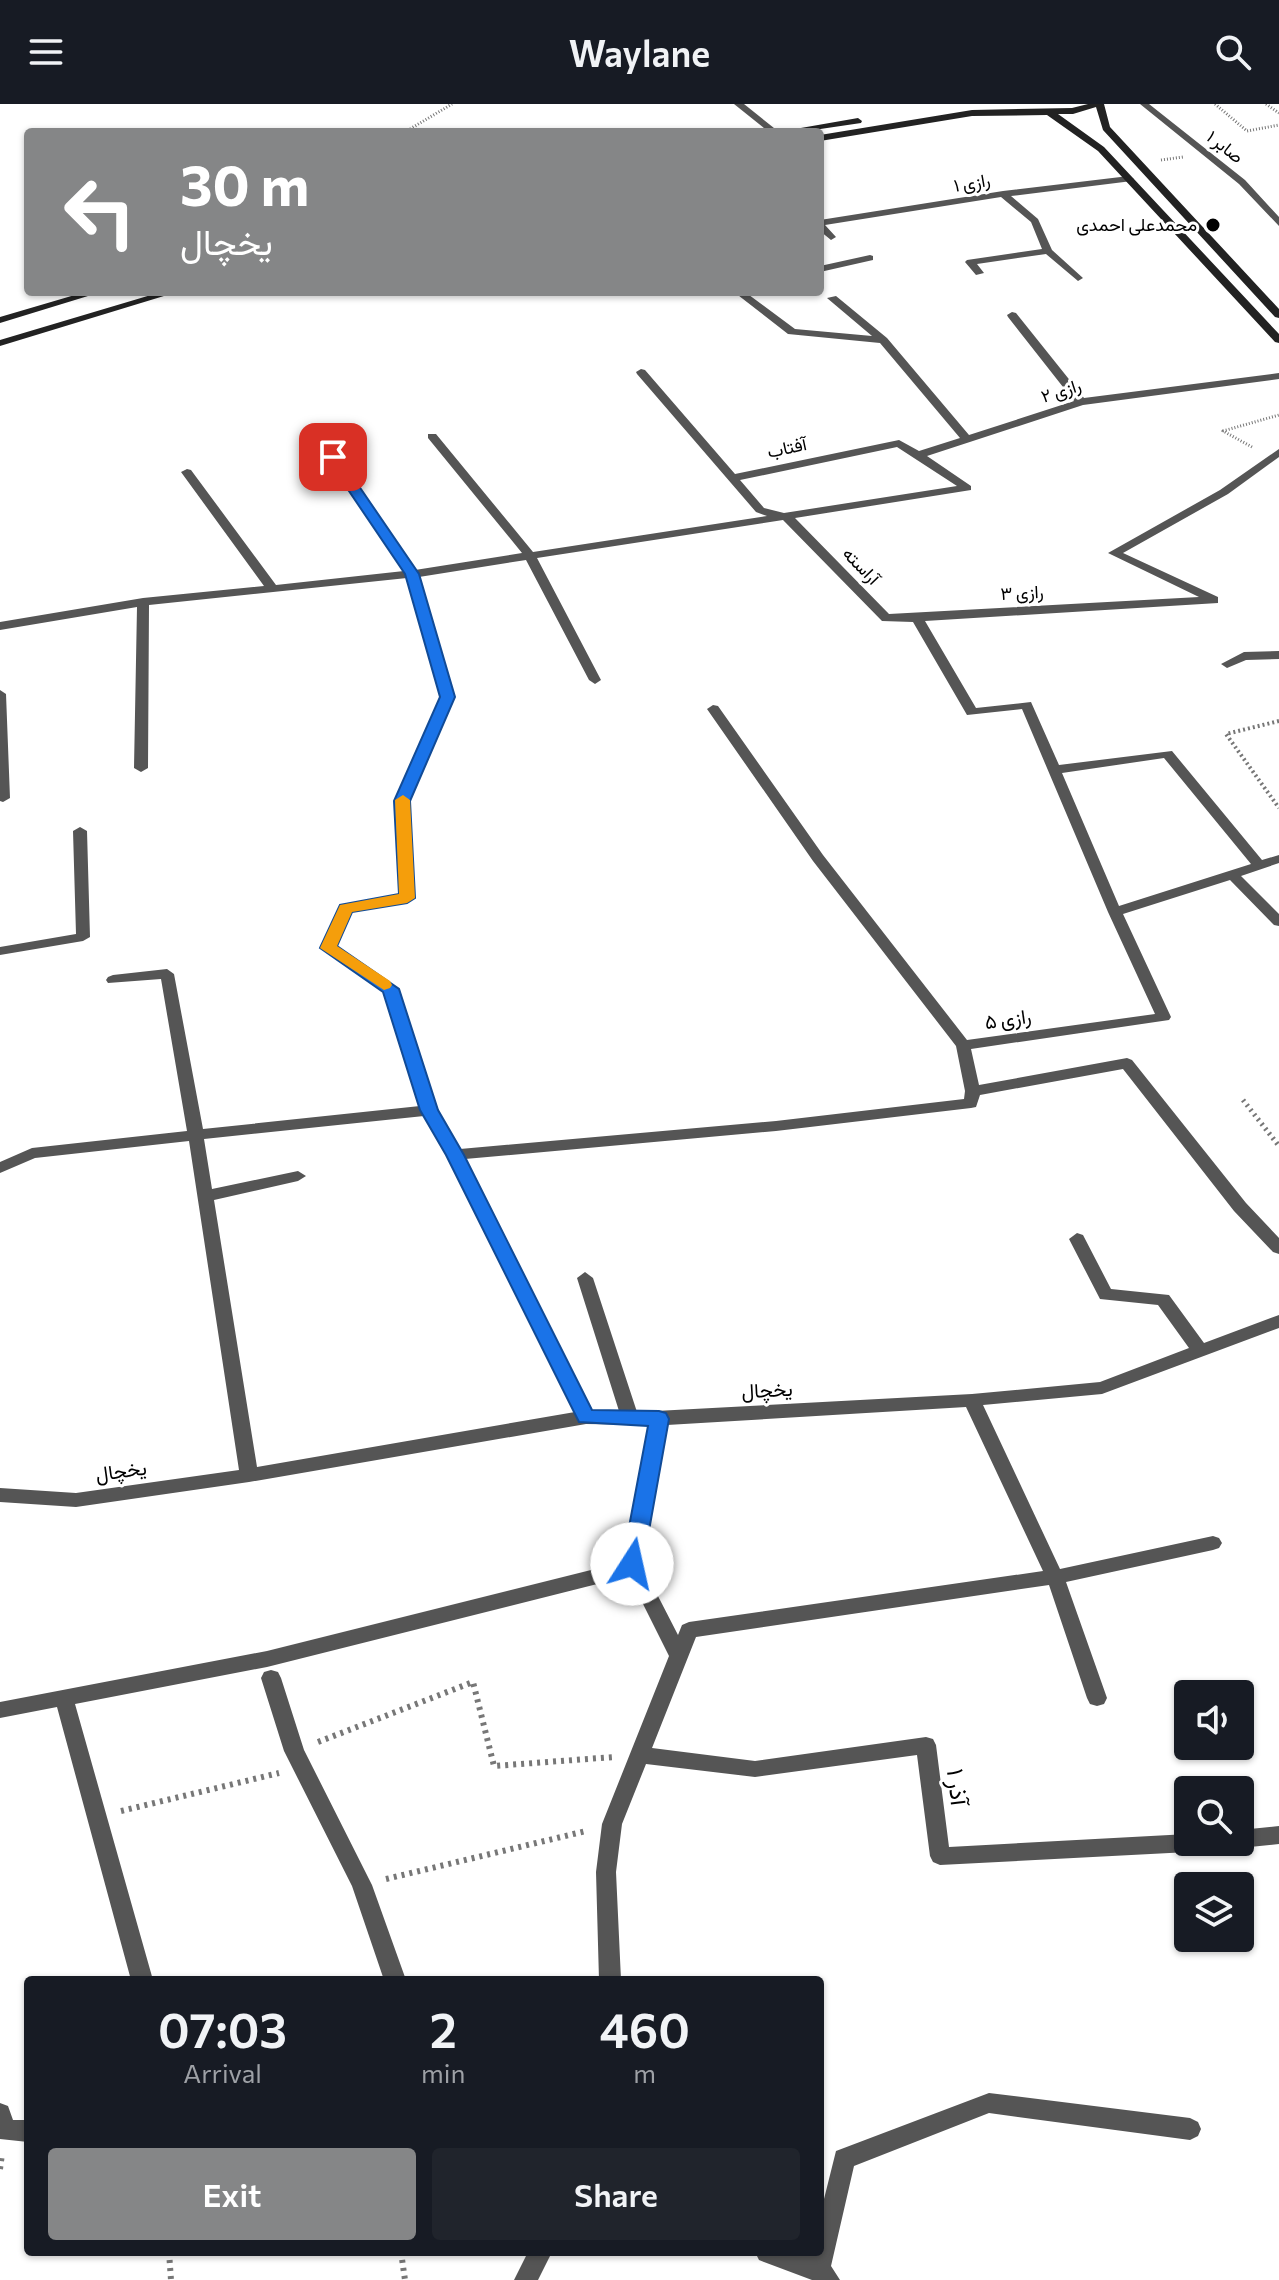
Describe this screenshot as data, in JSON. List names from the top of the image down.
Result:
{
  "streets": {
    "street": [
      "صابر ۱",
      "رازی ۱",
      "رازی ۲",
      "آفتاب",
      "آراسته",
      "رازی ۳",
      "رازی ۵",
      "یخچال",
      "آذر ۱"
    ]
  },
  "crossings": [
    ["رازی ۲", "آفتاب"],
    ["آراسته", "رازی ۳"]
  ],
  "places": ["محمدعلی احمدی"],
  "page": {
    "header": "Waylane",
    "turn": ["30 m", "یخچال"],
    "eta": [
      "07:03",
      "Arrival",
      "2",
      "min",
      "460",
      "m"
    ],
    "buttons": ["Exit", "Share"]
  }
}
